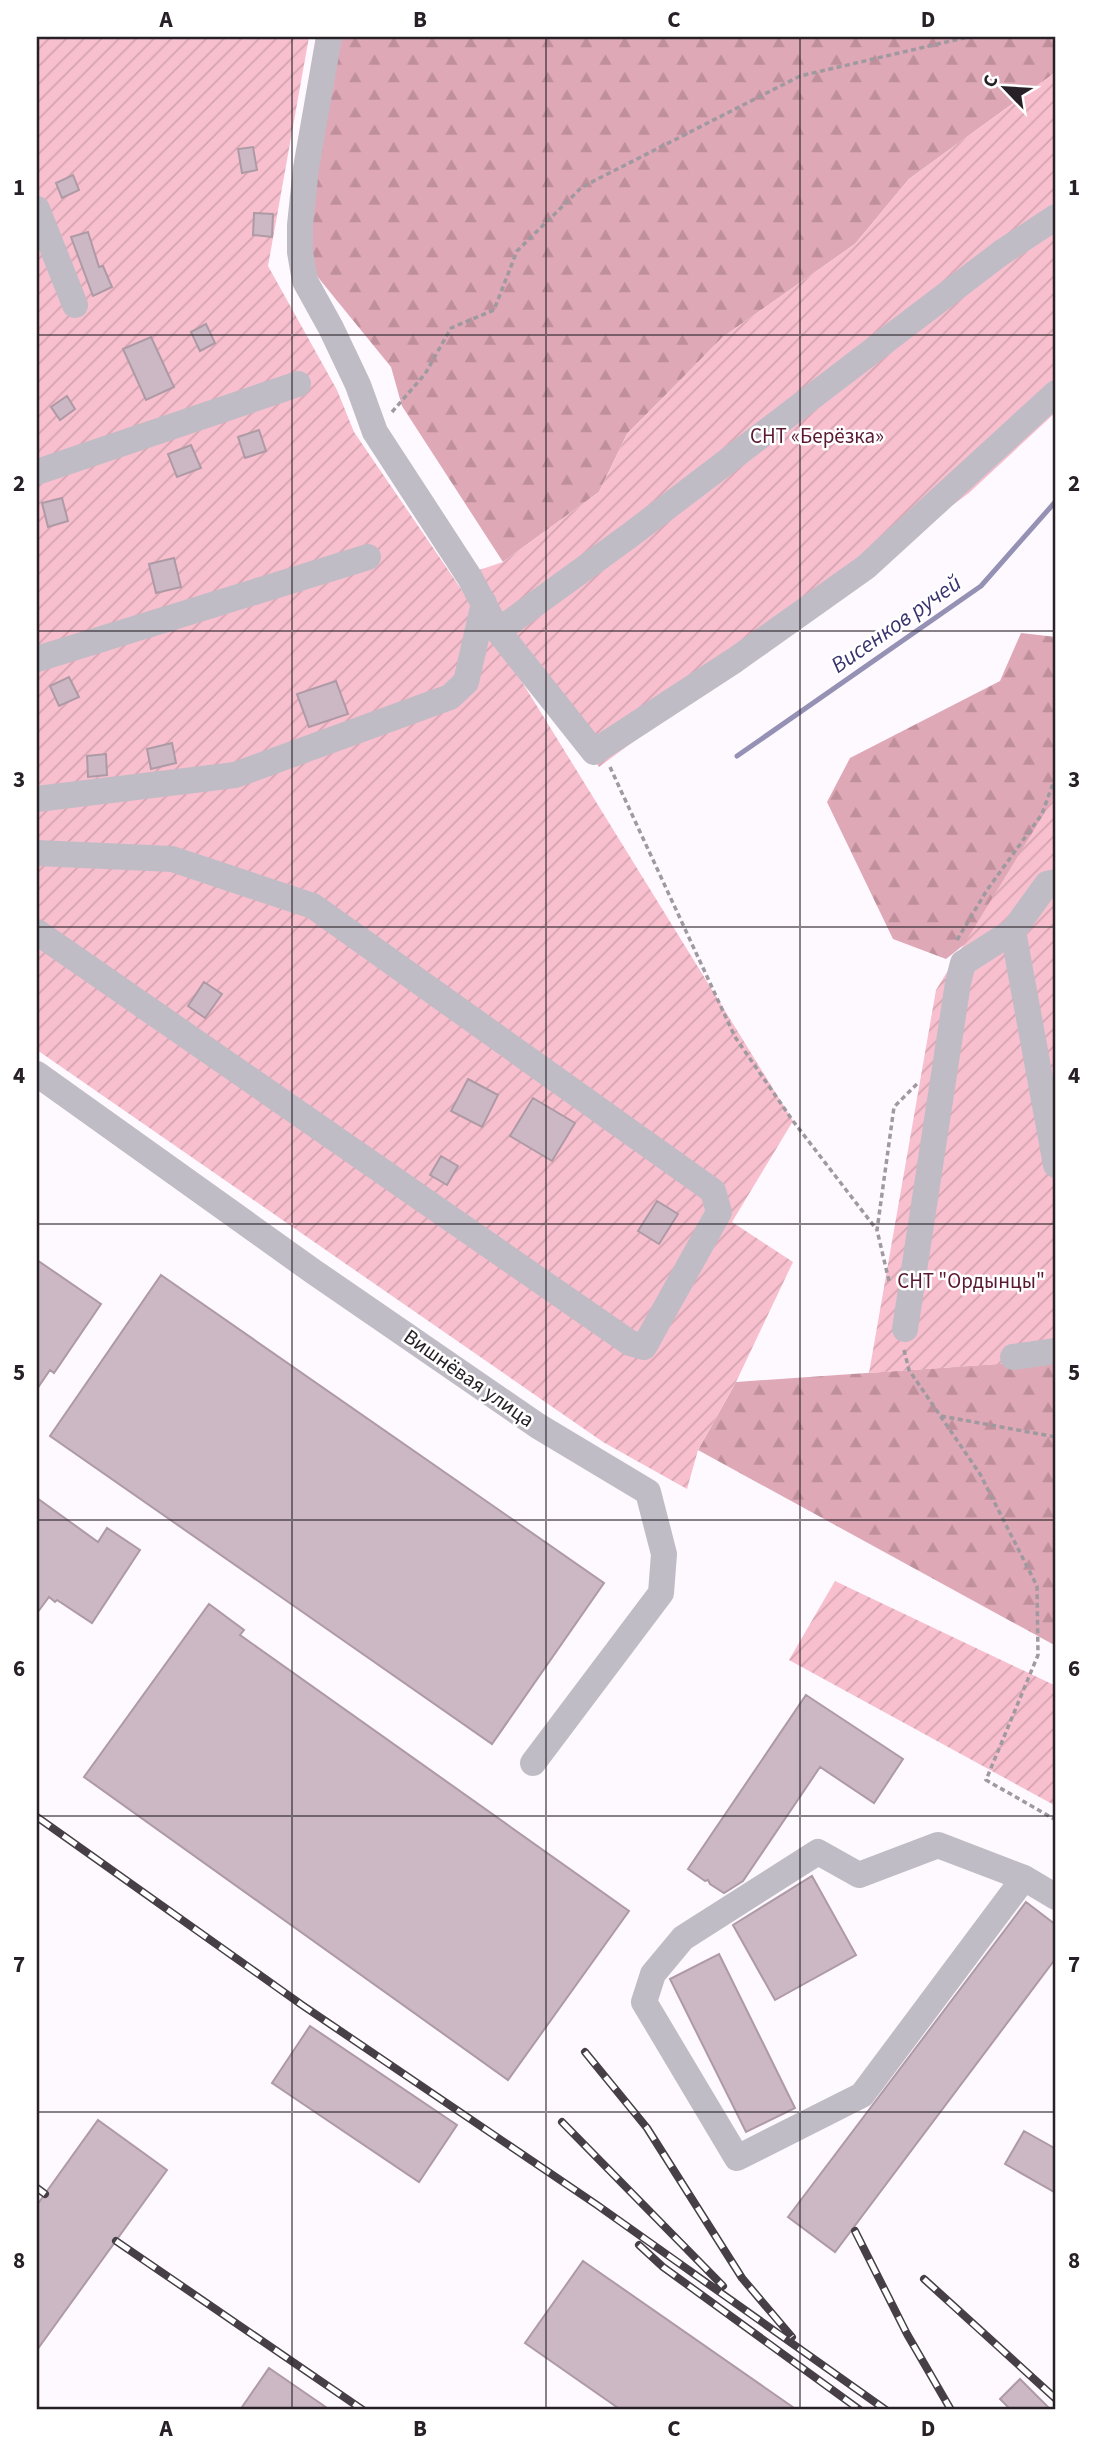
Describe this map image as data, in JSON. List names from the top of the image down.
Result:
{
  "streets": {
    "street": ["Вишнёвая улица"]
  },
  "water": ["Висенков ручей"],
  "parks": ["СНТ «Берёзка»", "СНТ \"Ордынцы\""],
  "north": "top left",
  "grid": {
    "columns": [
      "A",
      "B",
      "C",
      "D"
    ],
    "rows": [
      "1",
      "2",
      "3",
      "4",
      "5",
      "6",
      "7",
      "8"
    ]
  }
}
